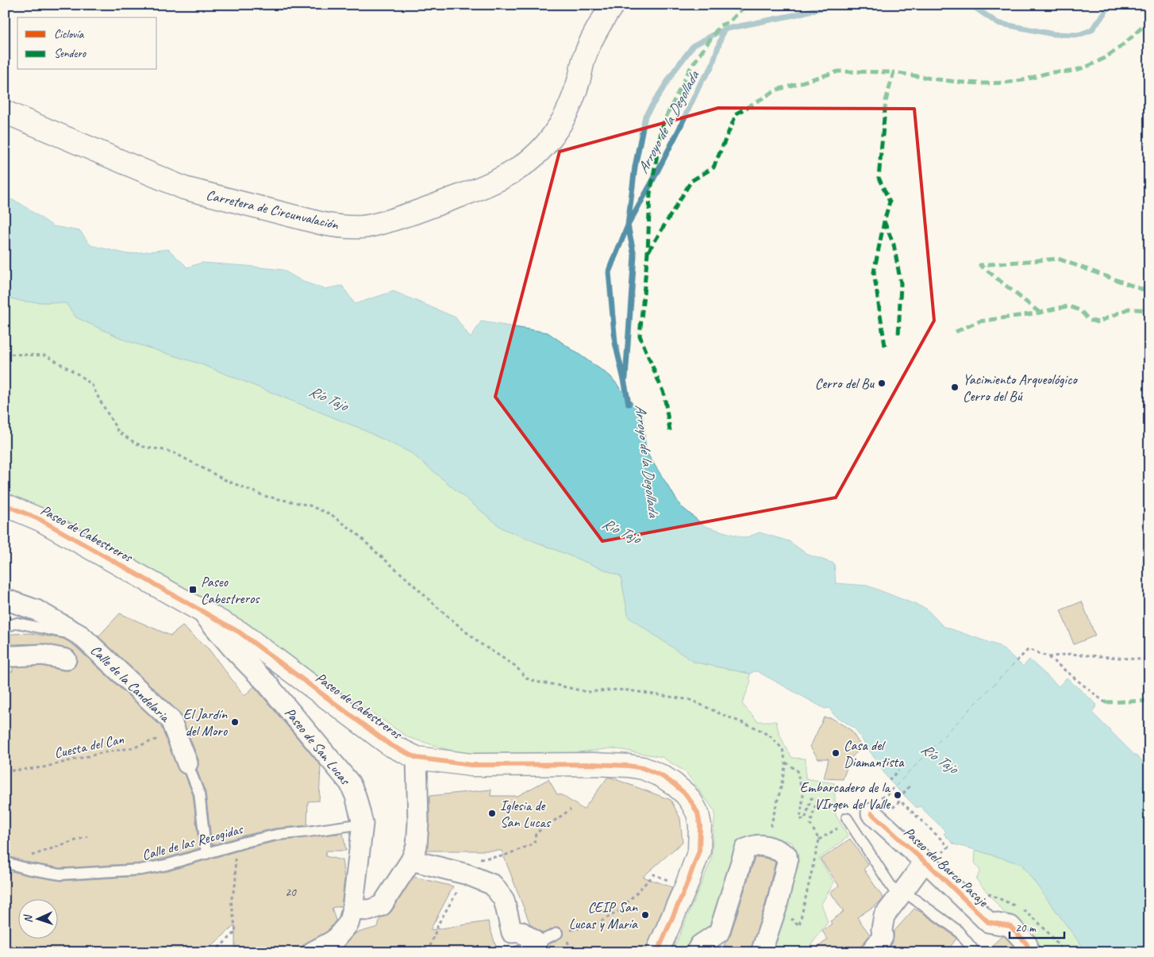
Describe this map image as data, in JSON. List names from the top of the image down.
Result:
{
  "streets": {
    "street": [
      "Carretera de Circunvalación",
      "Paseo de Cabestreros",
      "Calle de la Candelaria",
      "Paseo de San Lucas",
      "Paseo del Barco Pasaje"
    ],
    "lane": ["Calle de las Recogidas"],
    "path": ["Cuesta del Can"]
  },
  "crossings": [
    ["Paseo de Cabestreros", "Paseo de San Lucas"],
    ["Calle de la Candelaria", "Cuesta del Can"],
    ["Paseo de San Lucas", "Calle de las Recogidas"]
  ],
  "water": ["Arroyo de la Degollada", "Río Tajo"],
  "places": {
    "other": [
      "Cerro del Bu",
      "Yacimiento Arqueológico Cerro del Bú",
      "El Jardín del Moro",
      "Casa del Diamantista",
      "Embarcadero de la VIrgen del Valle",
      "Iglesia de San Lucas",
      "CEIP San Lucas y María"
    ],
    "transit": ["Paseo Cabestreros"]
  },
  "house_numbers": ["20"],
  "legend": ["Ciclovía", "Sendero"],
  "scale_bar": "20 m",
  "north": "left"
}
